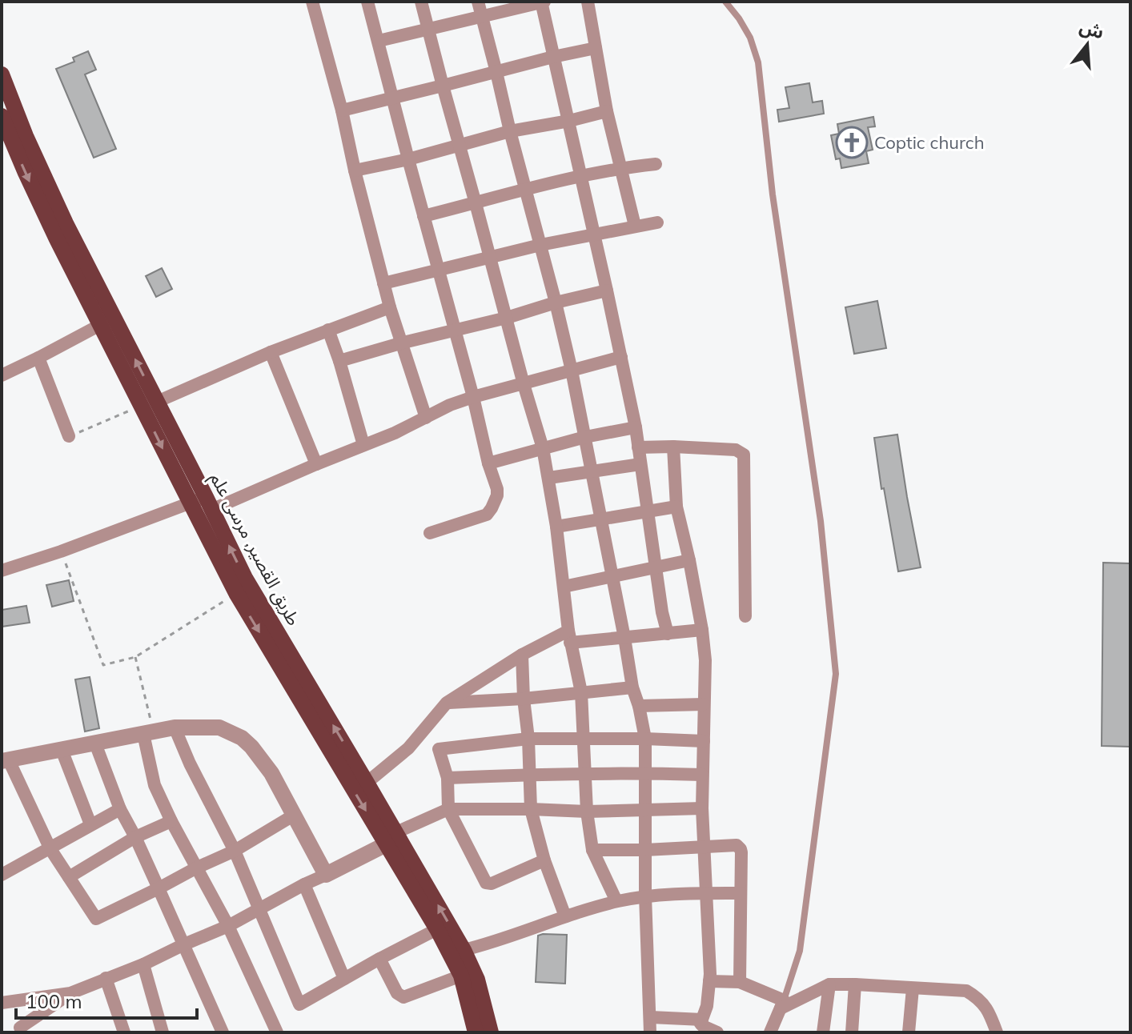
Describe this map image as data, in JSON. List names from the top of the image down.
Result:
{
  "streets": {
    "main road": ["طريق القصير, مرسى علم"]
  },
  "places": {
    "church": ["Coptic church"]
  },
  "scale_bar": "100 m",
  "north": "top"
}
